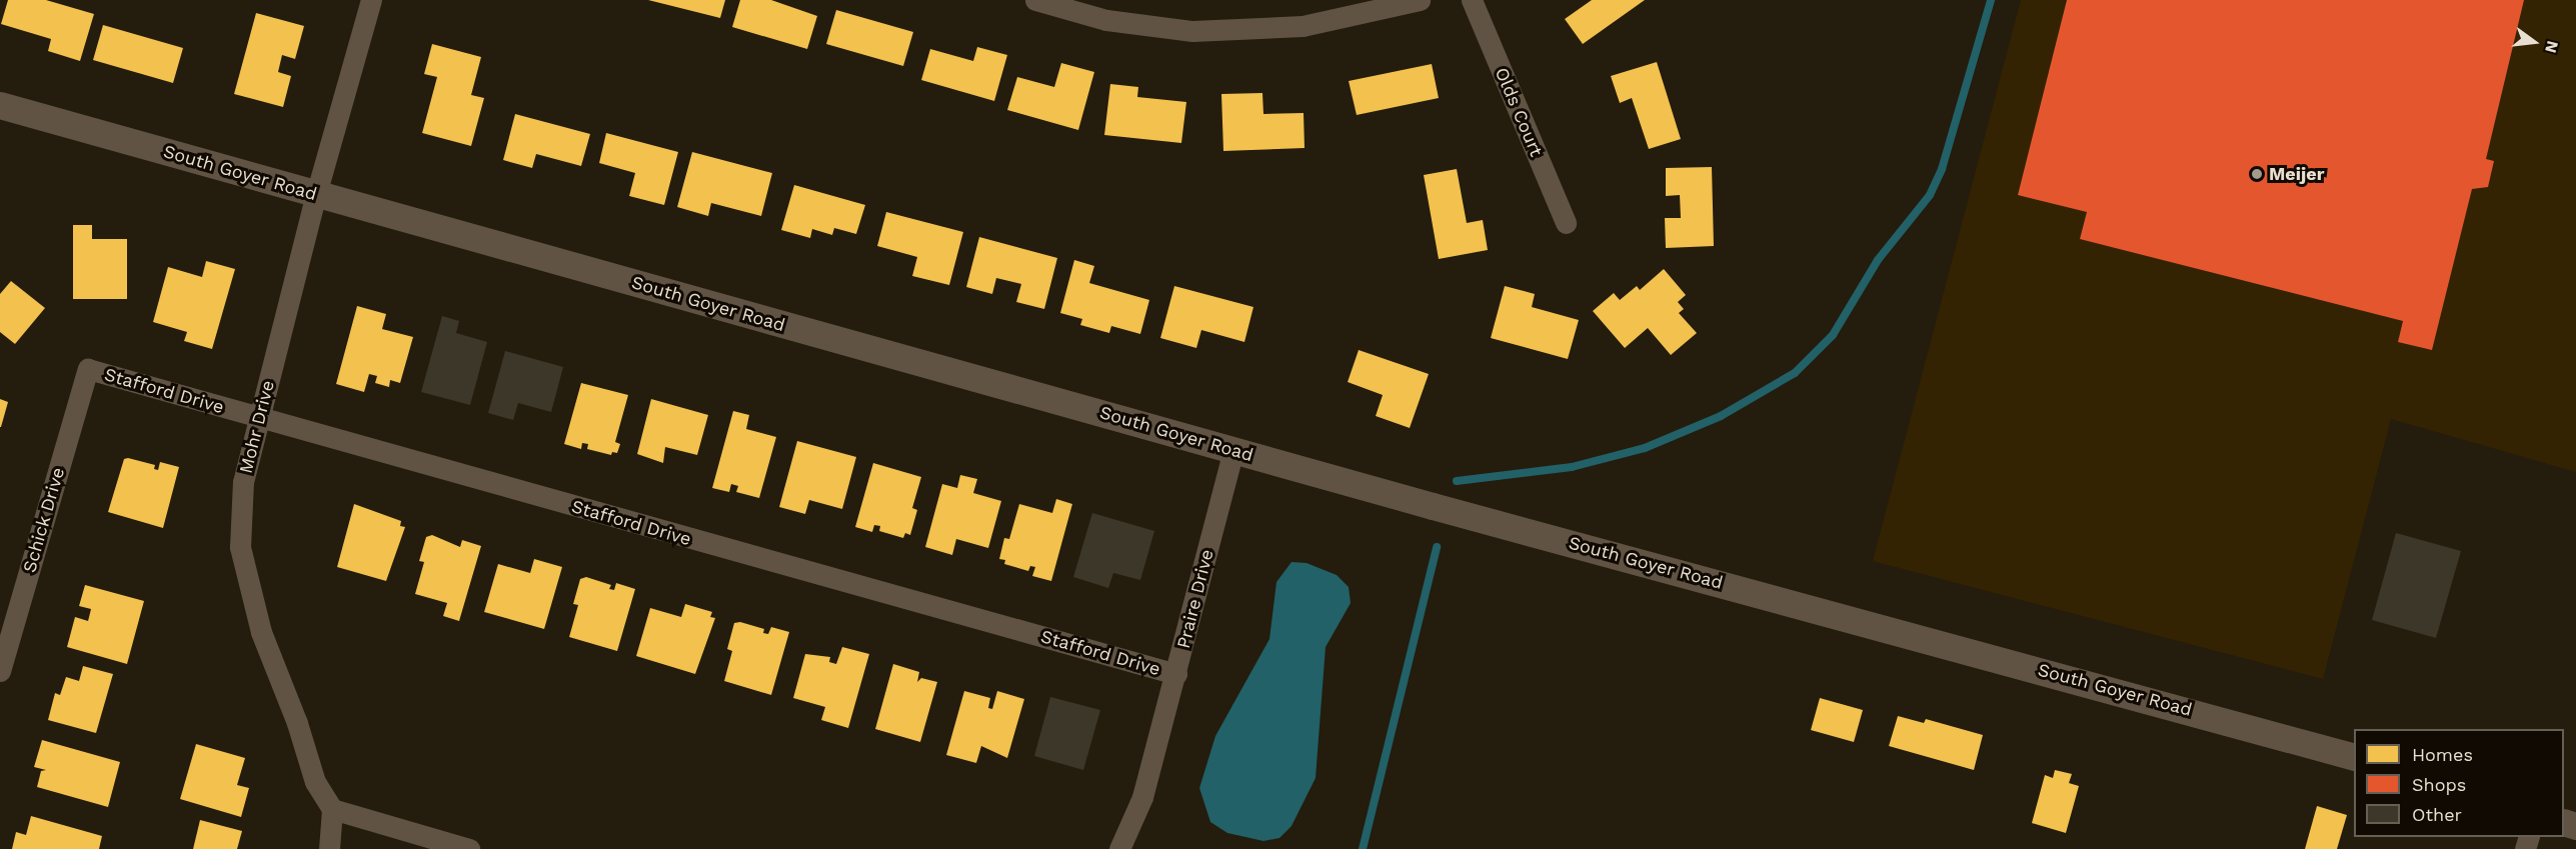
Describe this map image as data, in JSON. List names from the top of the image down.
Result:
{
  "streets": {
    "street": [
      "Olds Court",
      "South Goyer Road",
      "Stafford Drive",
      "Mohr Drive",
      "Schick Drive",
      "Praire Drive"
    ]
  },
  "crossings": [
    ["South Goyer Road", "Mohr Drive"],
    ["South Goyer Road", "Praire Drive"],
    ["Stafford Drive", "Mohr Drive"],
    ["Stafford Drive", "Schick Drive"],
    ["Stafford Drive", "Praire Drive"]
  ],
  "places": ["Meijer"],
  "legend": ["Homes", "Shops", "Other"],
  "north": "right"
}
